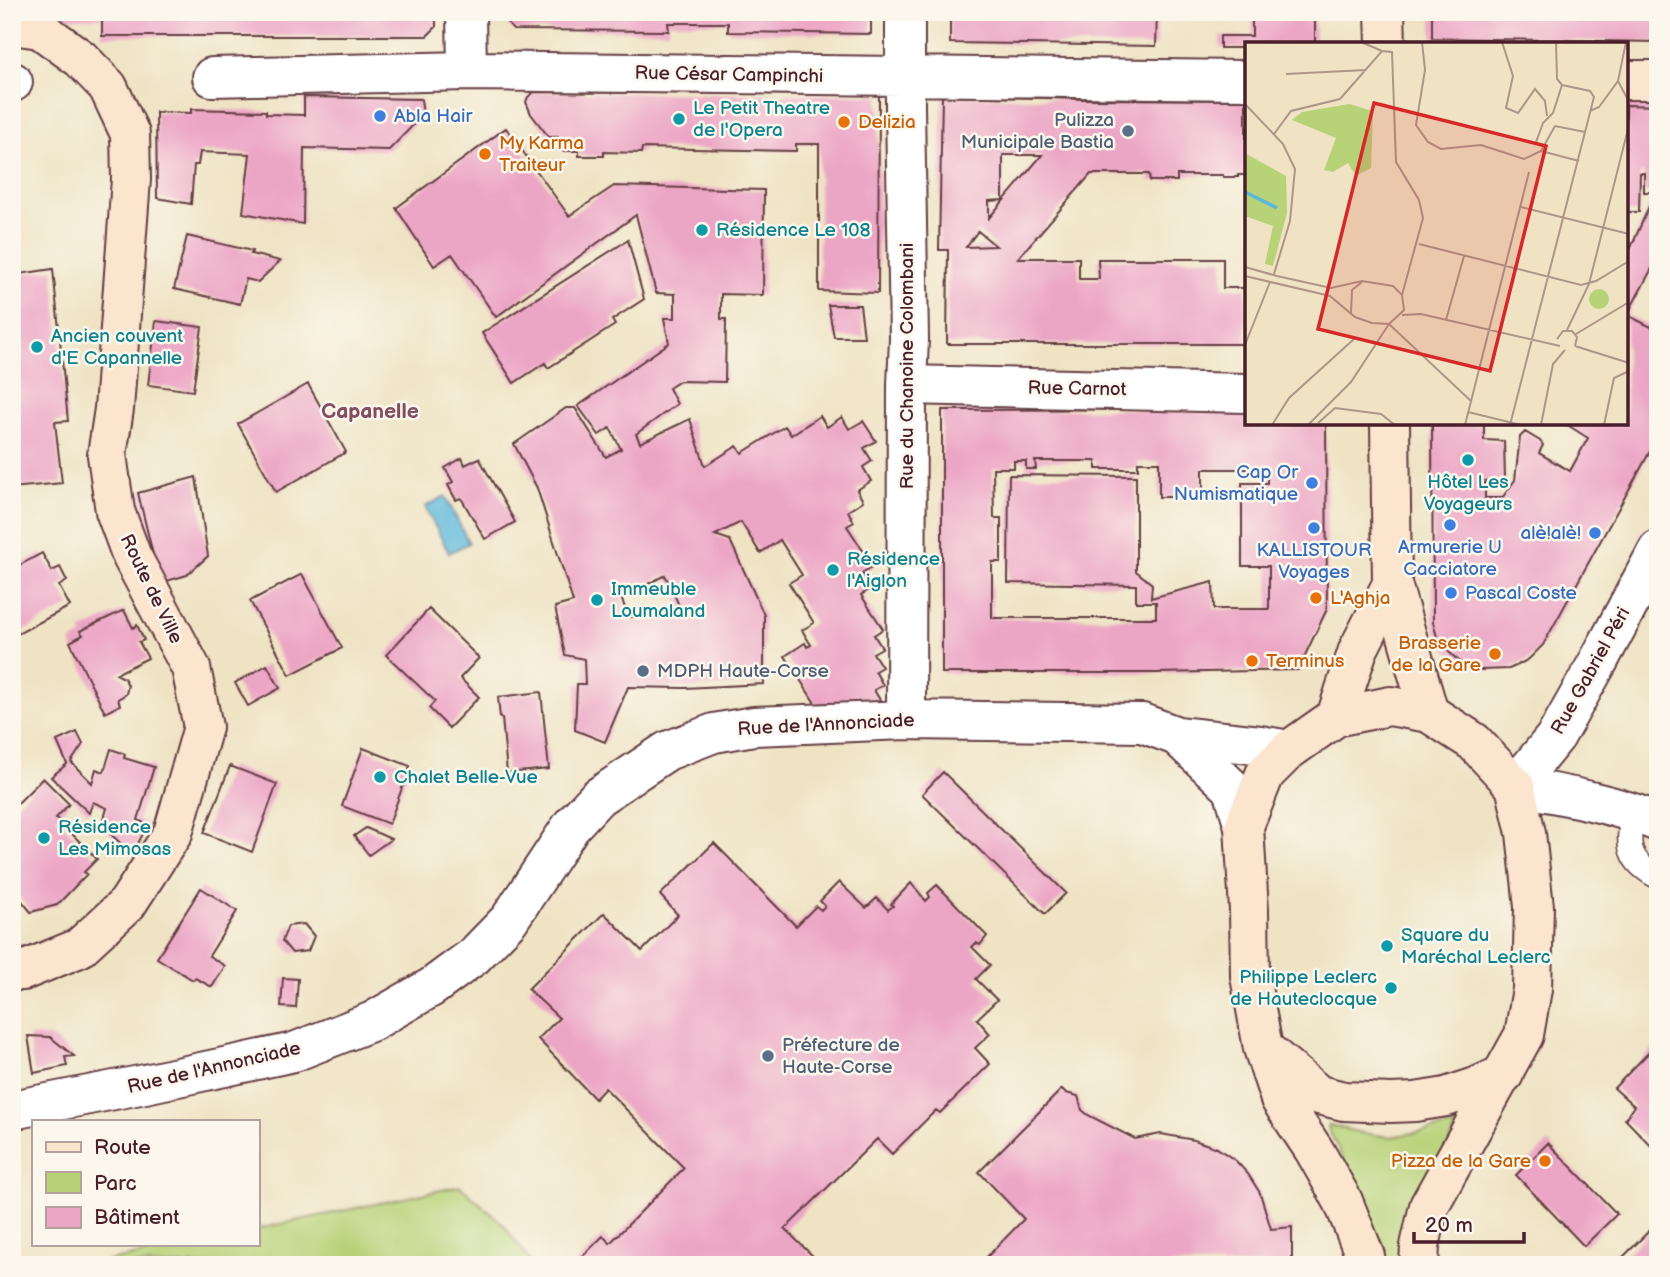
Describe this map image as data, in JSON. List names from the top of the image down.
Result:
{
  "streets": {
    "main road": ["Route de Ville"],
    "street": [
      "Rue César Campinchi",
      "Rue du Chanoine Colombani",
      "Rue Carnot",
      "Rue Gabriel Péri",
      "Rue de l'Annonciade"
    ]
  },
  "crossings": [
    ["Rue César Campinchi", "Rue du Chanoine Colombani"],
    ["Rue du Chanoine Colombani", "Rue Carnot"],
    ["Rue du Chanoine Colombani", "Rue de l'Annonciade"]
  ],
  "districts": ["Capanelle"],
  "places": [
    "Abla Hair",
    "Le Petit Theatre de l'Opera",
    "Delizia",
    "Pulizza Municipale Bastia",
    "My Karma Traiteur",
    "Résidence Le 108",
    "Ancien couvent d'E Capannelle",
    "Hôtel Les Voyageurs",
    "Cap Or Numismatique",
    "Armurerie U Cacciatore",
    "KALLISTOUR Voyages",
    "alè!alè!",
    "Résidence l'Aiglon",
    "Pascal Coste",
    "L'Aghja",
    "Immeuble Loumaland",
    "Brasserie de la Gare",
    "Terminus",
    "MDPH Haute-Corse",
    "Chalet Belle-Vue",
    "Résidence Les Mimosas",
    "Square du Maréchal Leclerc",
    "Philippe Leclerc de Hauteclocque",
    "Préfecture de Haute-Corse",
    "Pizza de la Gare"
  ],
  "legend": ["Route", "Parc", "Bâtiment"],
  "scale_bar": "20 m"
}
